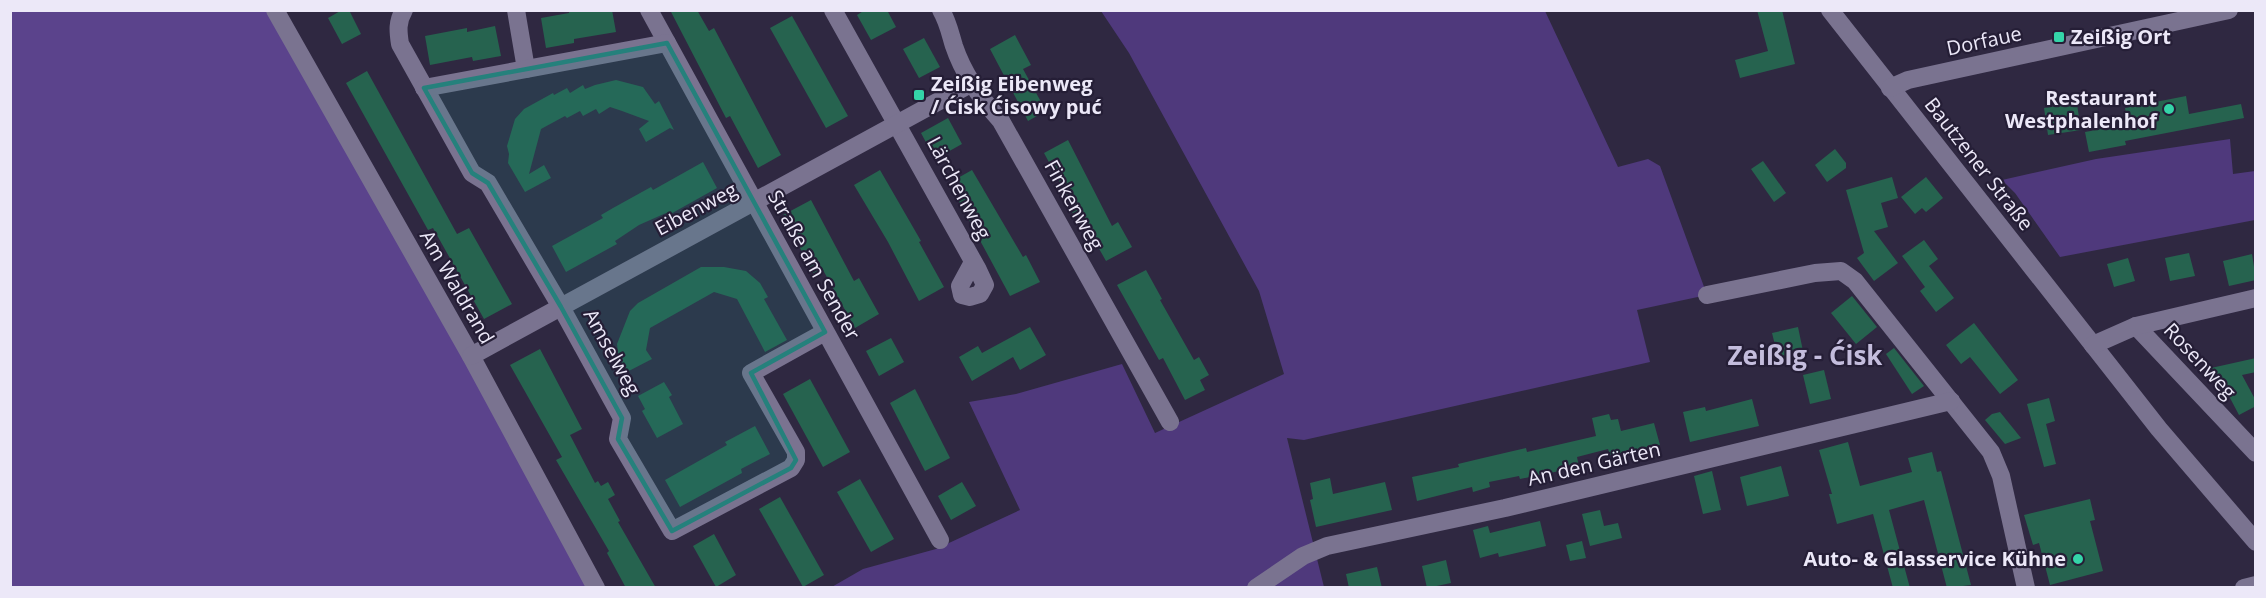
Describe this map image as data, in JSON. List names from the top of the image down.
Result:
{
  "streets": {
    "street": [
      "Dorfaue",
      "Bautzener Straße",
      "Lärchenweg",
      "Finkenweg",
      "Eibenweg",
      "Straße am Sender",
      "Am Waldrand",
      "Amselweg",
      "Rosenweg",
      "An den Gärten"
    ]
  },
  "crossings": [
    ["Dorfaue", "Bautzener Straße"],
    ["Lärchenweg", "Eibenweg"],
    ["Finkenweg", "Eibenweg"],
    ["Eibenweg", "Straße am Sender"],
    ["Eibenweg", "Am Waldrand"],
    ["Eibenweg", "Amselweg"],
    ["Straße am Sender", "Amselweg"]
  ],
  "districts": ["Zeißig - Ćisk"],
  "places": {
    "transit": ["Zeißig Ort", "Zeißig Eibenweg / Ćisk Ćisowy puć"],
    "other": ["Restaurant Westphalenhof", "Auto- & Glasservice Kühne"]
  }
}
